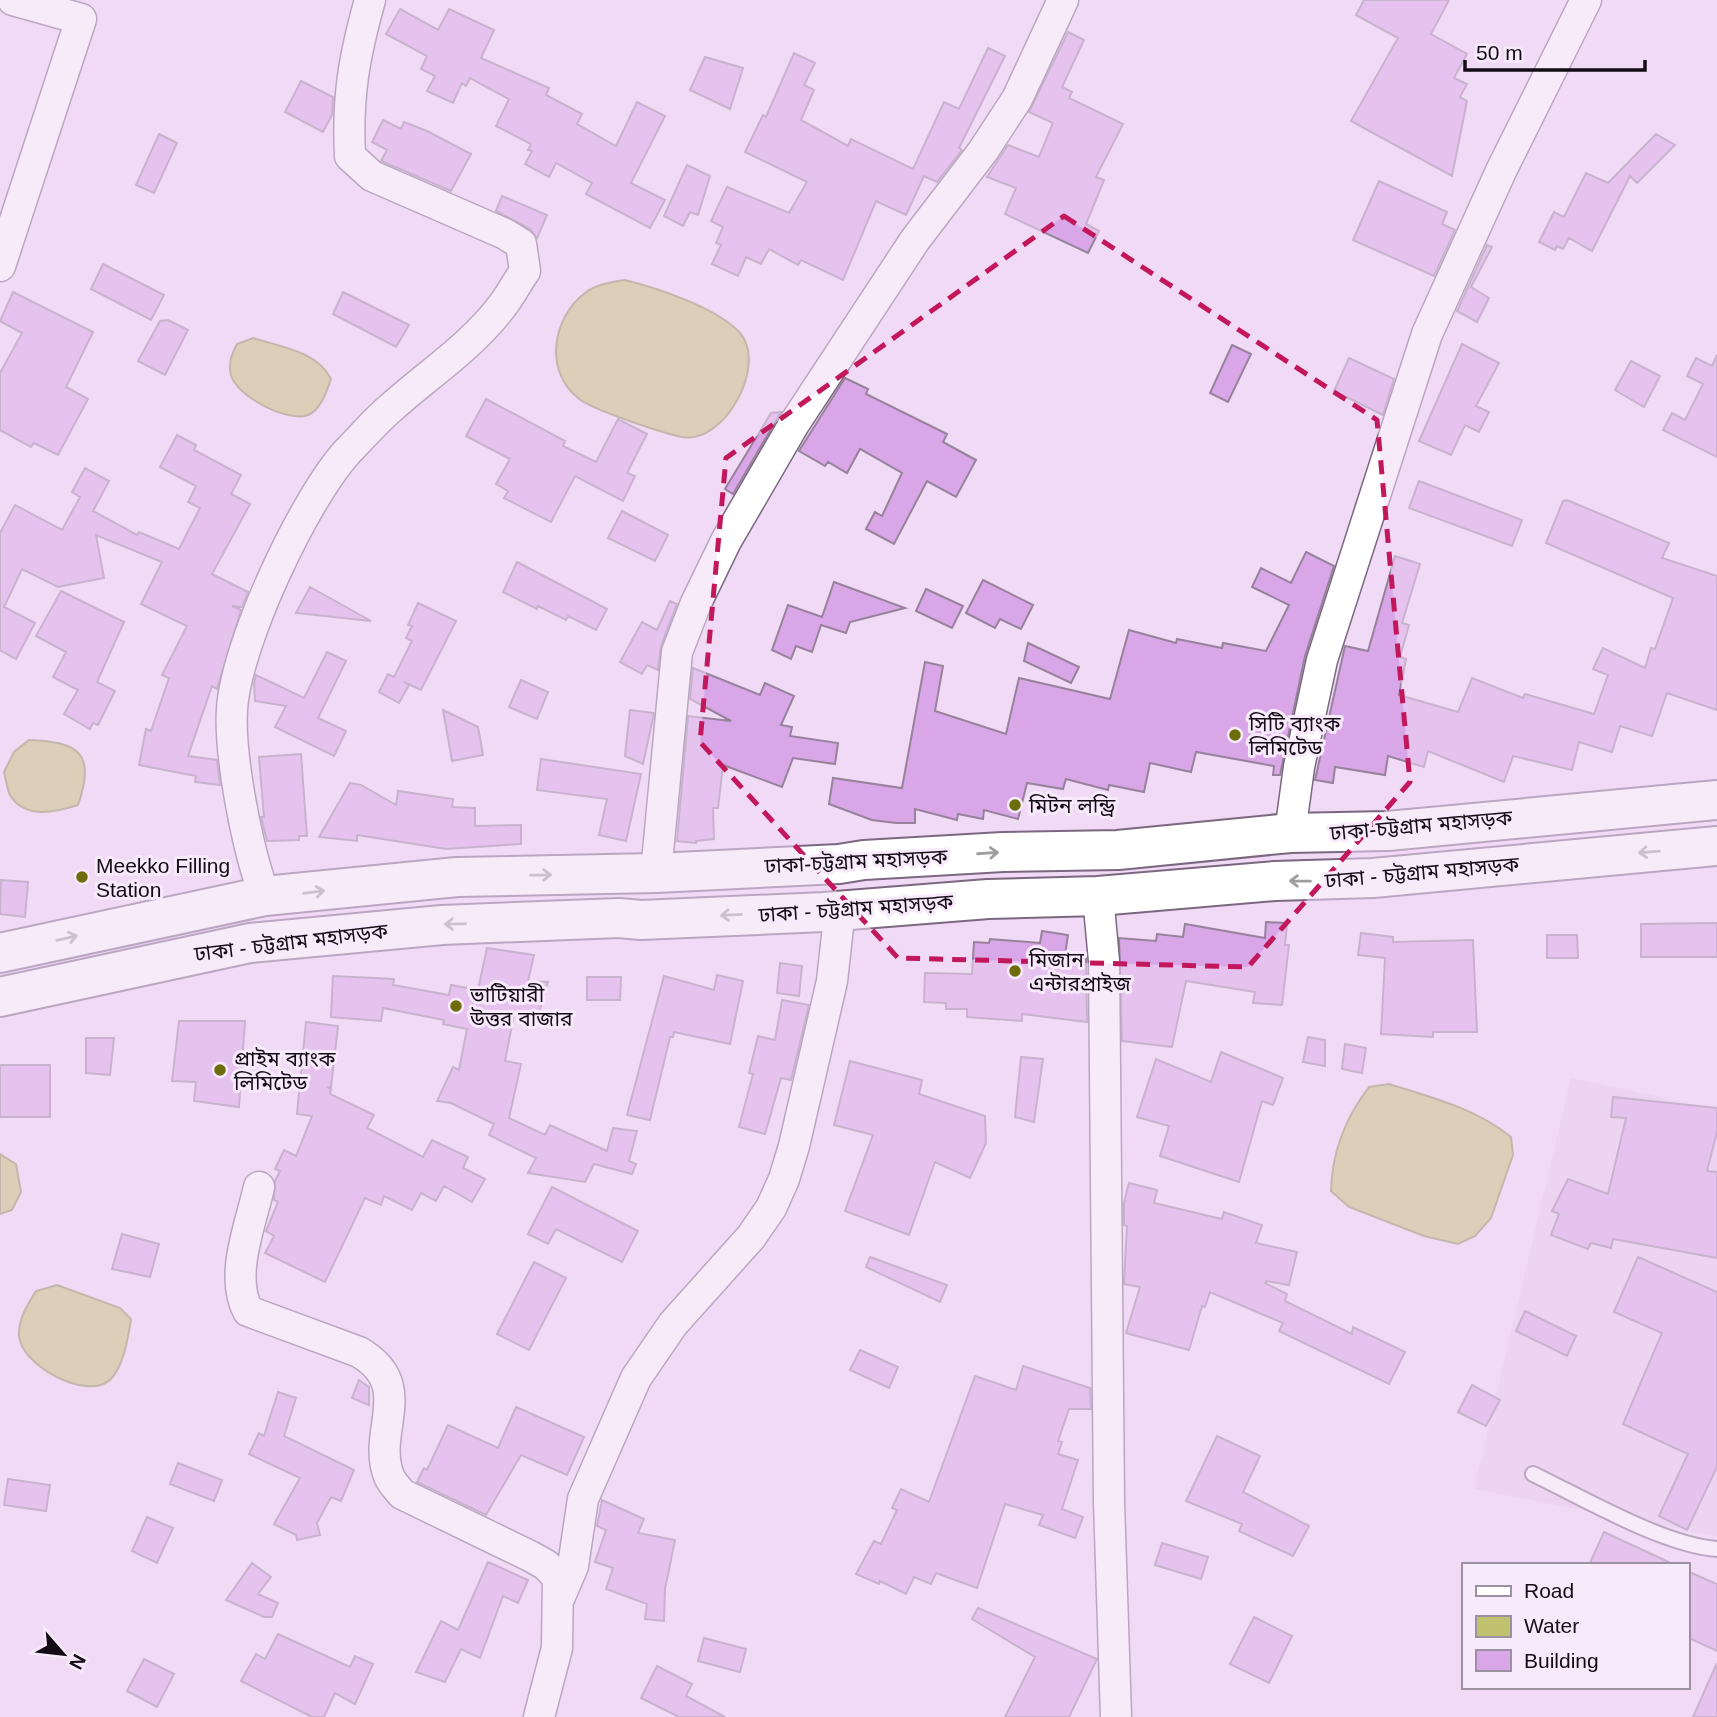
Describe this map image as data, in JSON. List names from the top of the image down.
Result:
{
  "streets": {
    "highway": ["ঢাকা-চট্টগ্রাম মহাসড়ক", "ঢাকা - চট্টগ্রাম মহাসড়ক"]
  },
  "one_way": ["ঢাকা-চট্টগ্রাম মহাসড়ক", "ঢাকা - চট্টগ্রাম মহাসড়ক"],
  "places": [
    "সিটি ব্যাংক লিমিটেড",
    "মিটন লন্ড্রি",
    "Meekko Filling Station",
    "মিজান এন্টারপ্রাইজ",
    "ভাটিয়ারী উত্তর বাজার",
    "প্রাইম ব্যাংক লিমিটেড"
  ],
  "legend": ["Road", "Water", "Building"],
  "scale_bar": "50 m",
  "north": "bottom right"
}
